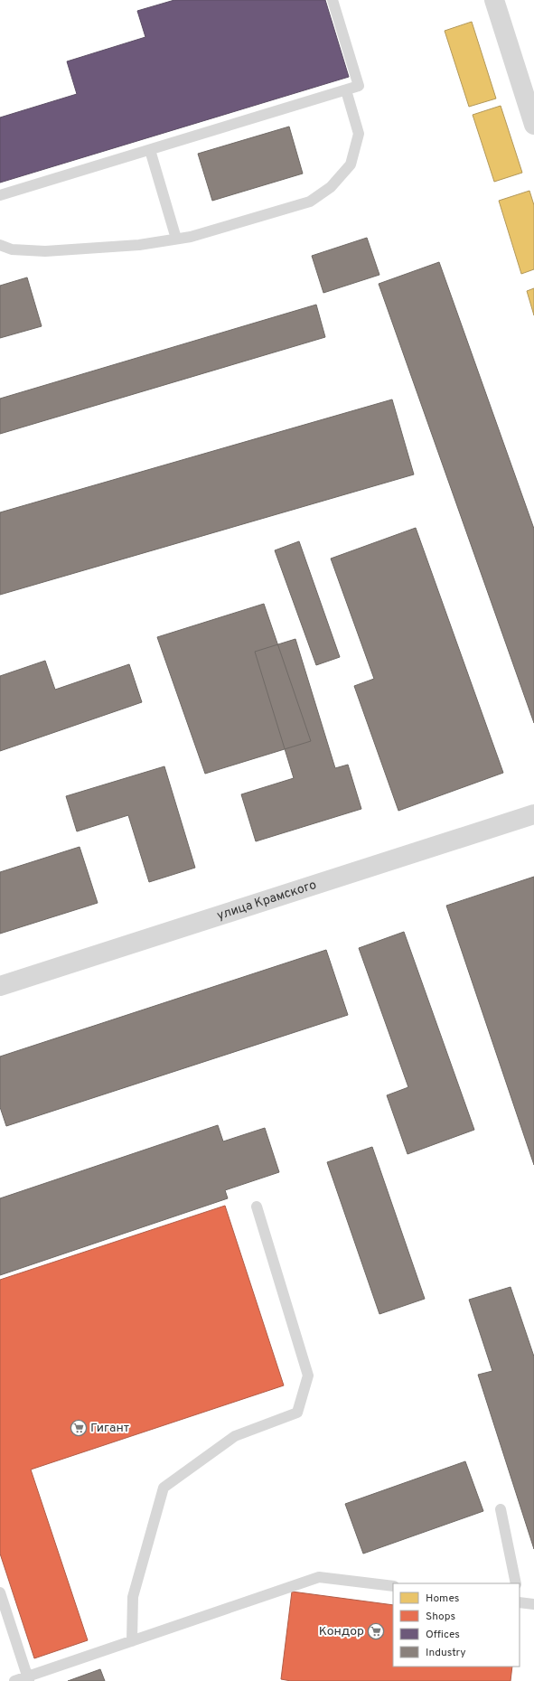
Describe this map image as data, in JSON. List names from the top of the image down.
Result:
{
  "streets": {
    "street": ["улица Крамского"]
  },
  "places": {
    "supermarket": ["Гигант", "Кондор"]
  },
  "legend": [
    "Homes",
    "Shops",
    "Offices",
    "Industry"
  ]
}
